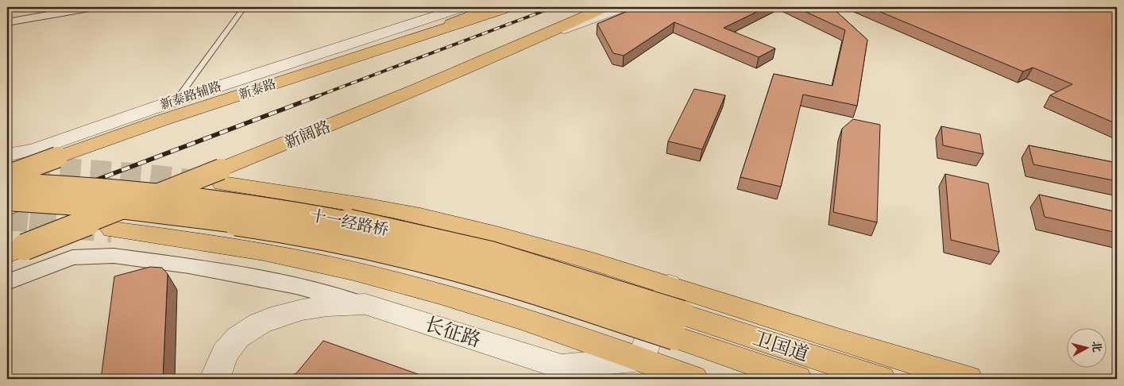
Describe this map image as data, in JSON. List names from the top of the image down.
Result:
{
  "streets": {
    "main road": [
      "新泰路",
      "新阔路",
      "十一经路桥",
      "卫国道"
    ],
    "street": ["新泰路辅路", "长征路"]
  },
  "crossings": [
    ["十一经路桥", "卫国道"]
  ],
  "north": "right"
}
